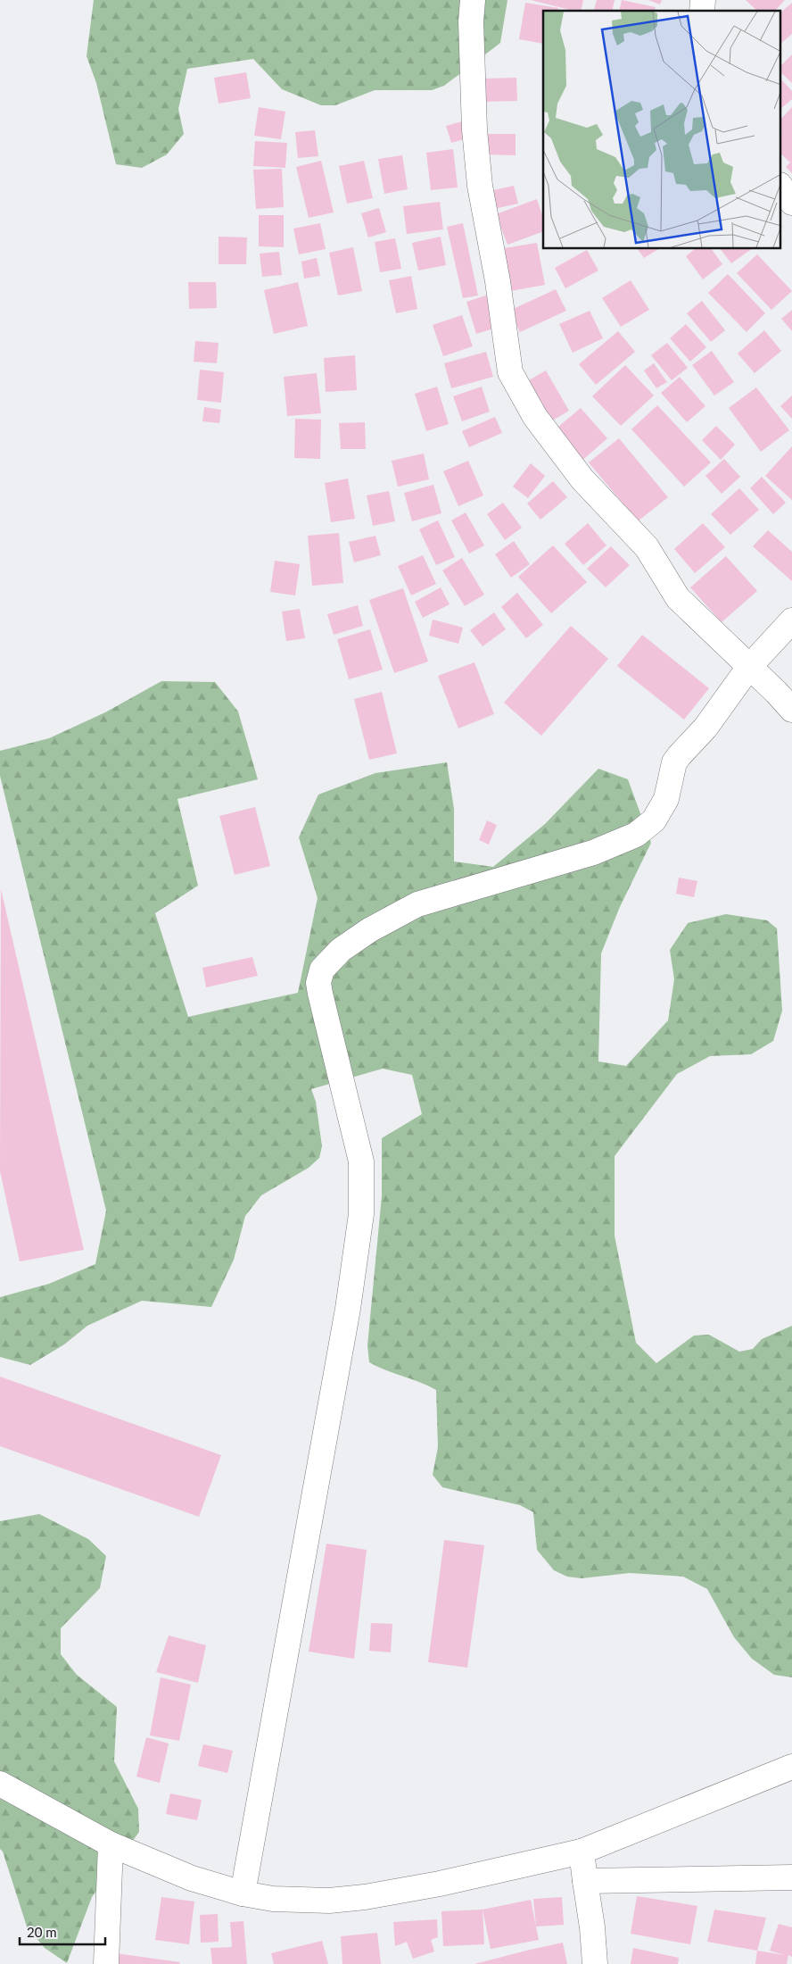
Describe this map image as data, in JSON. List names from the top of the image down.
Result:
{
  "scale_bar": "20 m"
}
